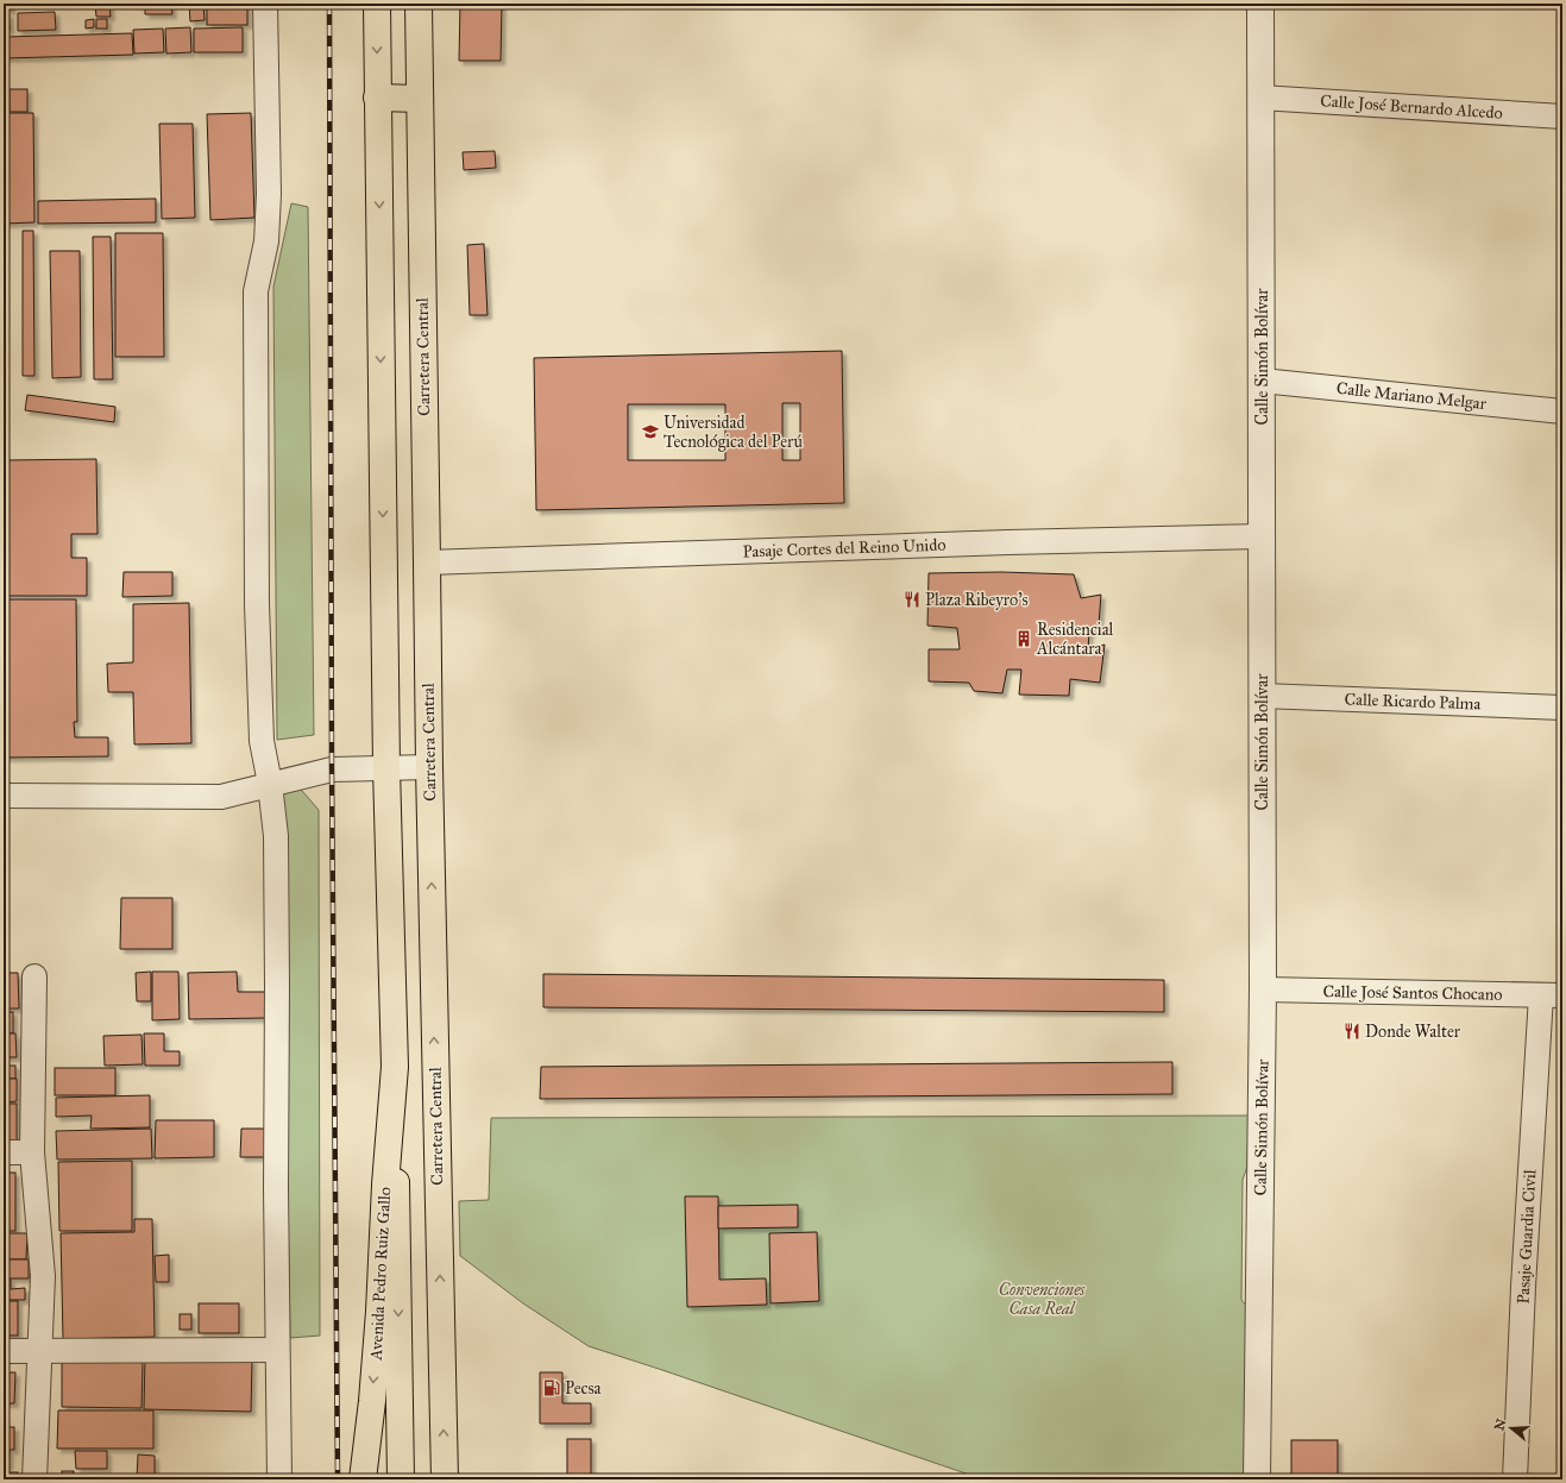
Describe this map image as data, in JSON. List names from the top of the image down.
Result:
{
  "streets": {
    "main road": ["Carretera Central", "Avenida Pedro Ruiz Gallo"],
    "street": [
      "Calle José Bernardo Alcedo",
      "Calle Simón Bolívar",
      "Calle Mariano Melgar",
      "Pasaje Cortes del Reino Unido",
      "Calle Ricardo Palma",
      "Calle José Santos Chocano",
      "Pasaje Guardia Civil"
    ]
  },
  "crossings": [
    ["Calle José Bernardo Alcedo", "Calle Simón Bolívar"],
    ["Carretera Central", "Pasaje Cortes del Reino Unido"],
    ["Calle Simón Bolívar", "Calle Mariano Melgar"],
    ["Calle Simón Bolívar", "Pasaje Cortes del Reino Unido"],
    ["Calle Simón Bolívar", "Calle Ricardo Palma"],
    ["Calle Simón Bolívar", "Calle José Santos Chocano"],
    ["Calle José Santos Chocano", "Pasaje Guardia Civil"]
  ],
  "parks": ["Convenciones Casa Real"],
  "places": {
    "school or university": ["Universidad Tecnológica del Perú"],
    "restaurant": ["Plaza Ribeyro’s", "Donde Walter"],
    "building": ["Residencial Alcántara"],
    "fuel station": ["Pecsa"]
  },
  "north": "left"
}
